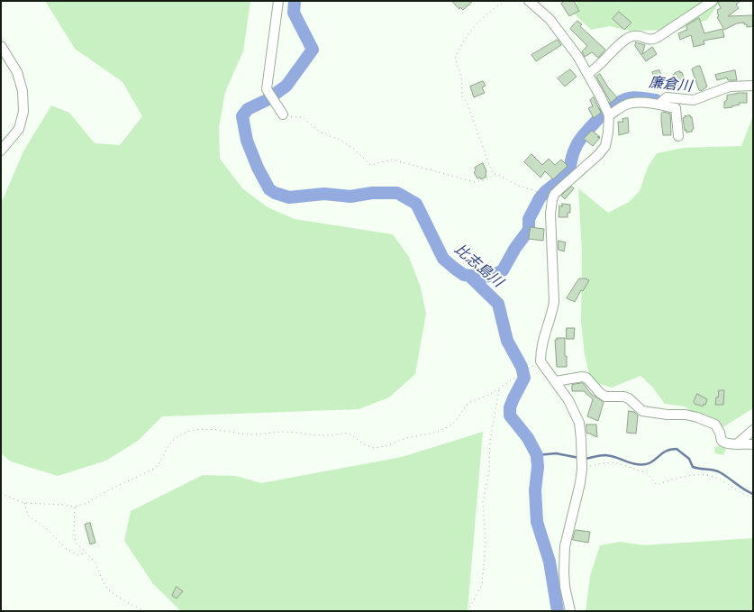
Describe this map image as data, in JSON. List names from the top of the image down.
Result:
{
  "water": ["廉倉川", "比志島川"]
}
